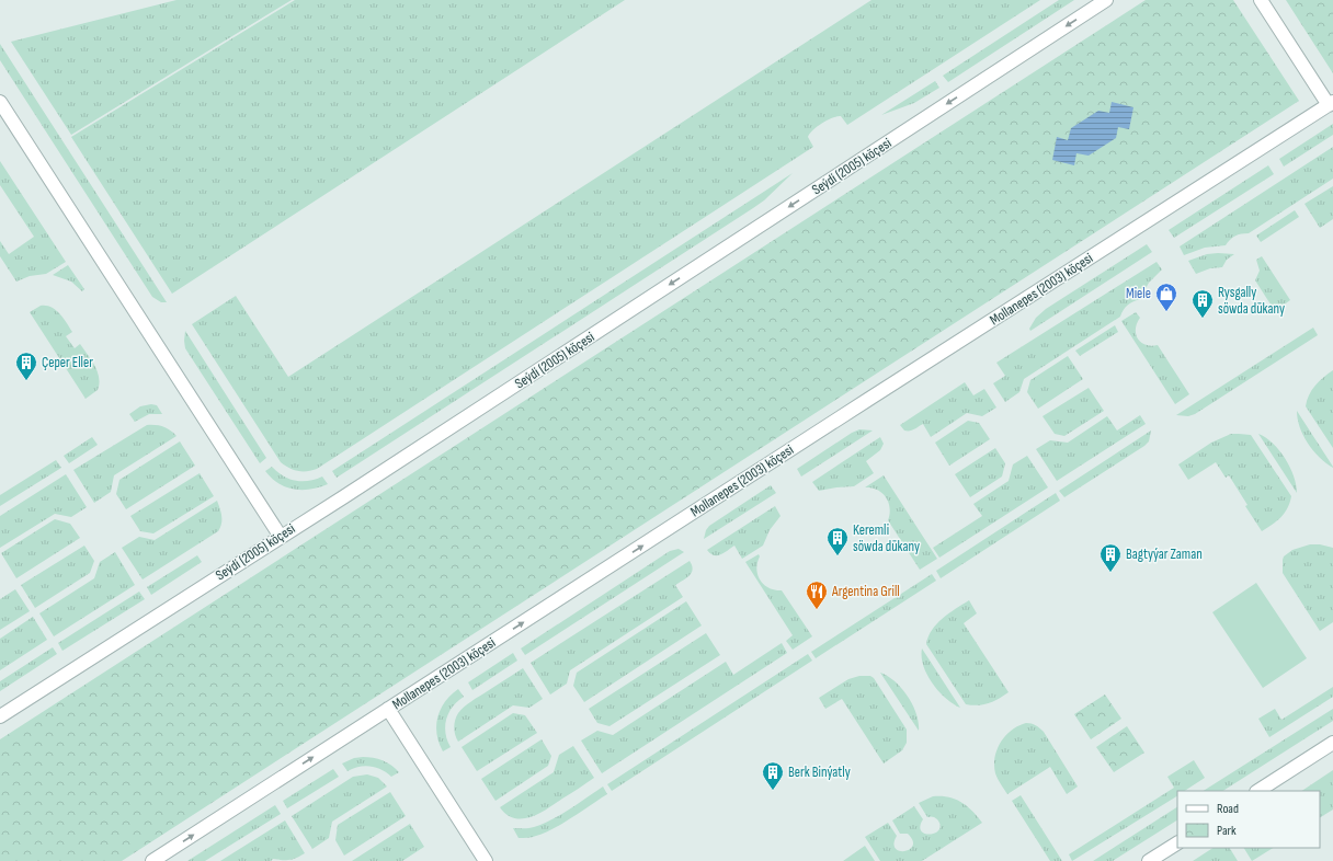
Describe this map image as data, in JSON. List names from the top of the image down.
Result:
{
  "streets": {
    "street": ["Seýdi (2005) köçesi", "Mollanepes (2003) köçesi"]
  },
  "one_way": ["Seýdi (2005) köçesi", "Mollanepes (2003) köçesi"],
  "places": {
    "shop": ["Miele"],
    "building": [
      "Rysgally söwda dükany",
      "Çeper Eller",
      "Keremli söwda dükany",
      "Bagtyýar Zaman",
      "Berk Binýatly"
    ],
    "restaurant": ["Argentina Grill"]
  },
  "legend": ["Road", "Park"]
}
